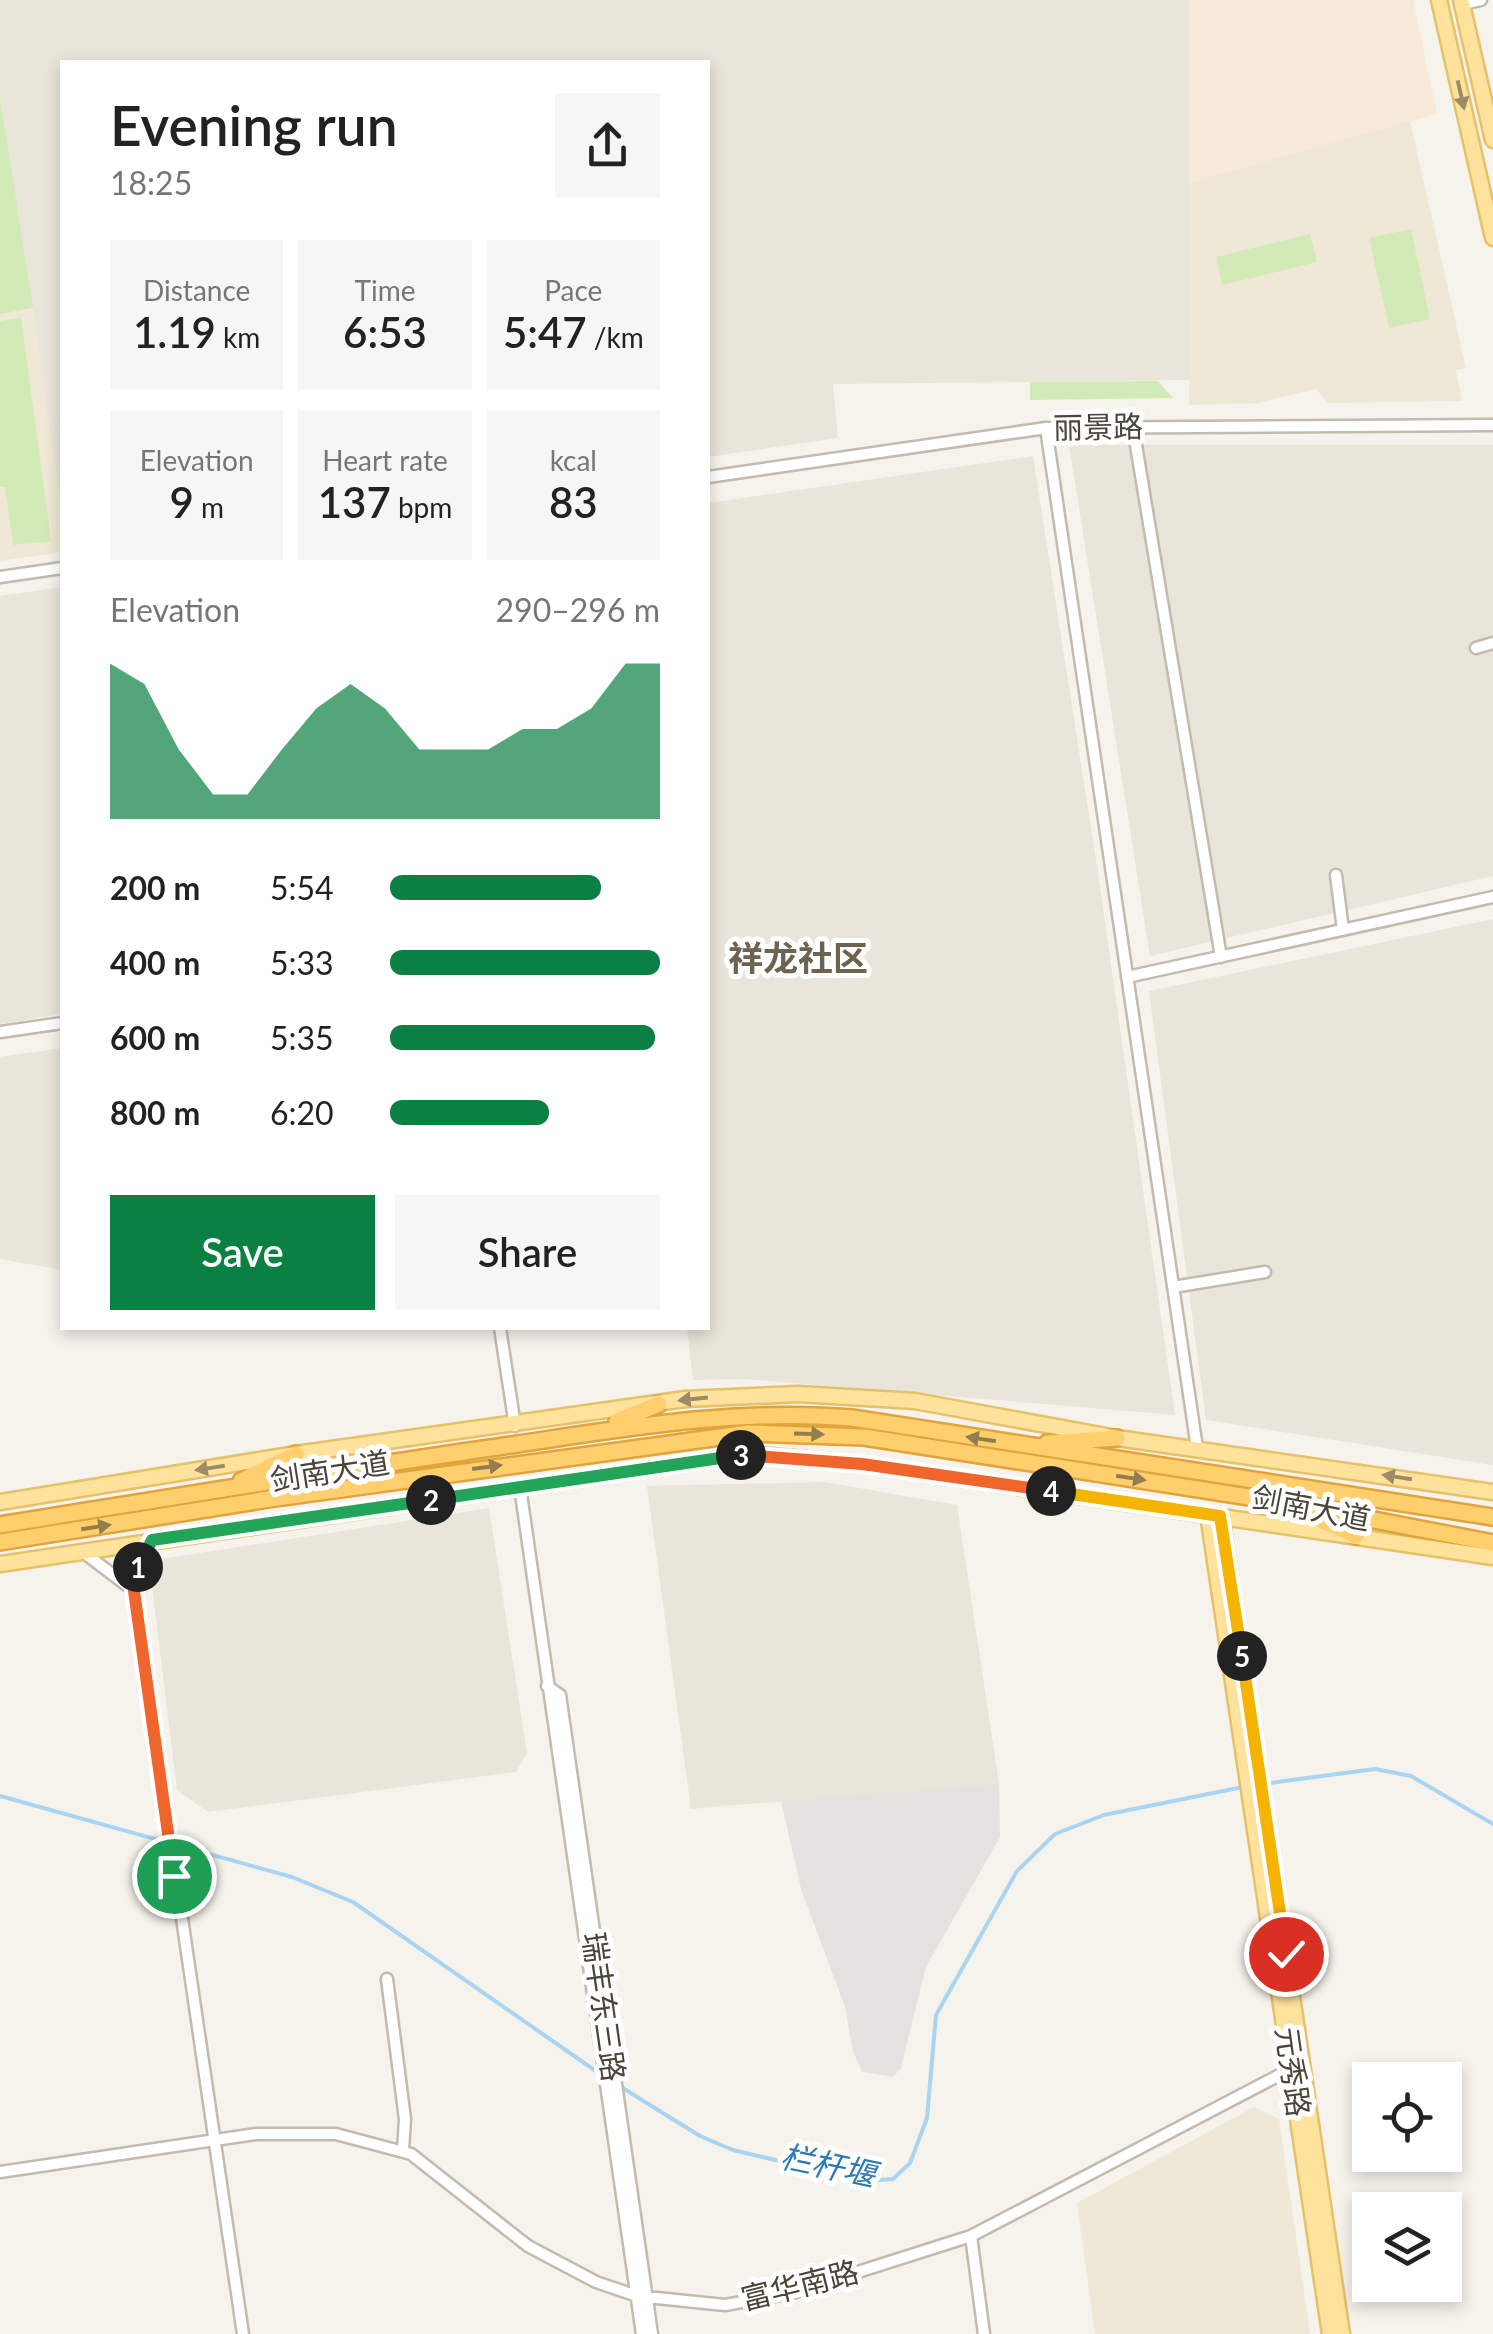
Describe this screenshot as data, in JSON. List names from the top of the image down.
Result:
{
  "streets": {
    "highway": ["剑南大道"],
    "main road": ["元秀路"],
    "street": ["丽景路", "瑞丰东三路", "富华南路"]
  },
  "crossings": [
    ["瑞丰东三路", "富华南路"],
    ["元秀路", "富华南路"]
  ],
  "districts": ["祥龙社区"],
  "water": ["栏杆堰"],
  "page": {
    "heading": ["Evening run", "18:25"],
    "stats": [
      ["Distance", "1.19 km"],
      ["Time", "6:53"],
      ["Pace", "5:47 /km"],
      ["Elevation", "9 m"],
      ["Heart rate", "137 bpm"],
      ["kcal", "83"]
    ],
    "chart": ["Elevation", "290–296 m"],
    "list": [
      {
        "name": "200 m",
        "note": "5:54"
      },
      {
        "name": "400 m",
        "note": "5:33"
      },
      {
        "name": "600 m",
        "note": "5:35"
      },
      {
        "name": "800 m",
        "note": "6:20"
      }
    ],
    "buttons": ["Save", "Share"],
    "pins": [
      "3",
      "4",
      "2",
      "1",
      "5"
    ]
  }
}
